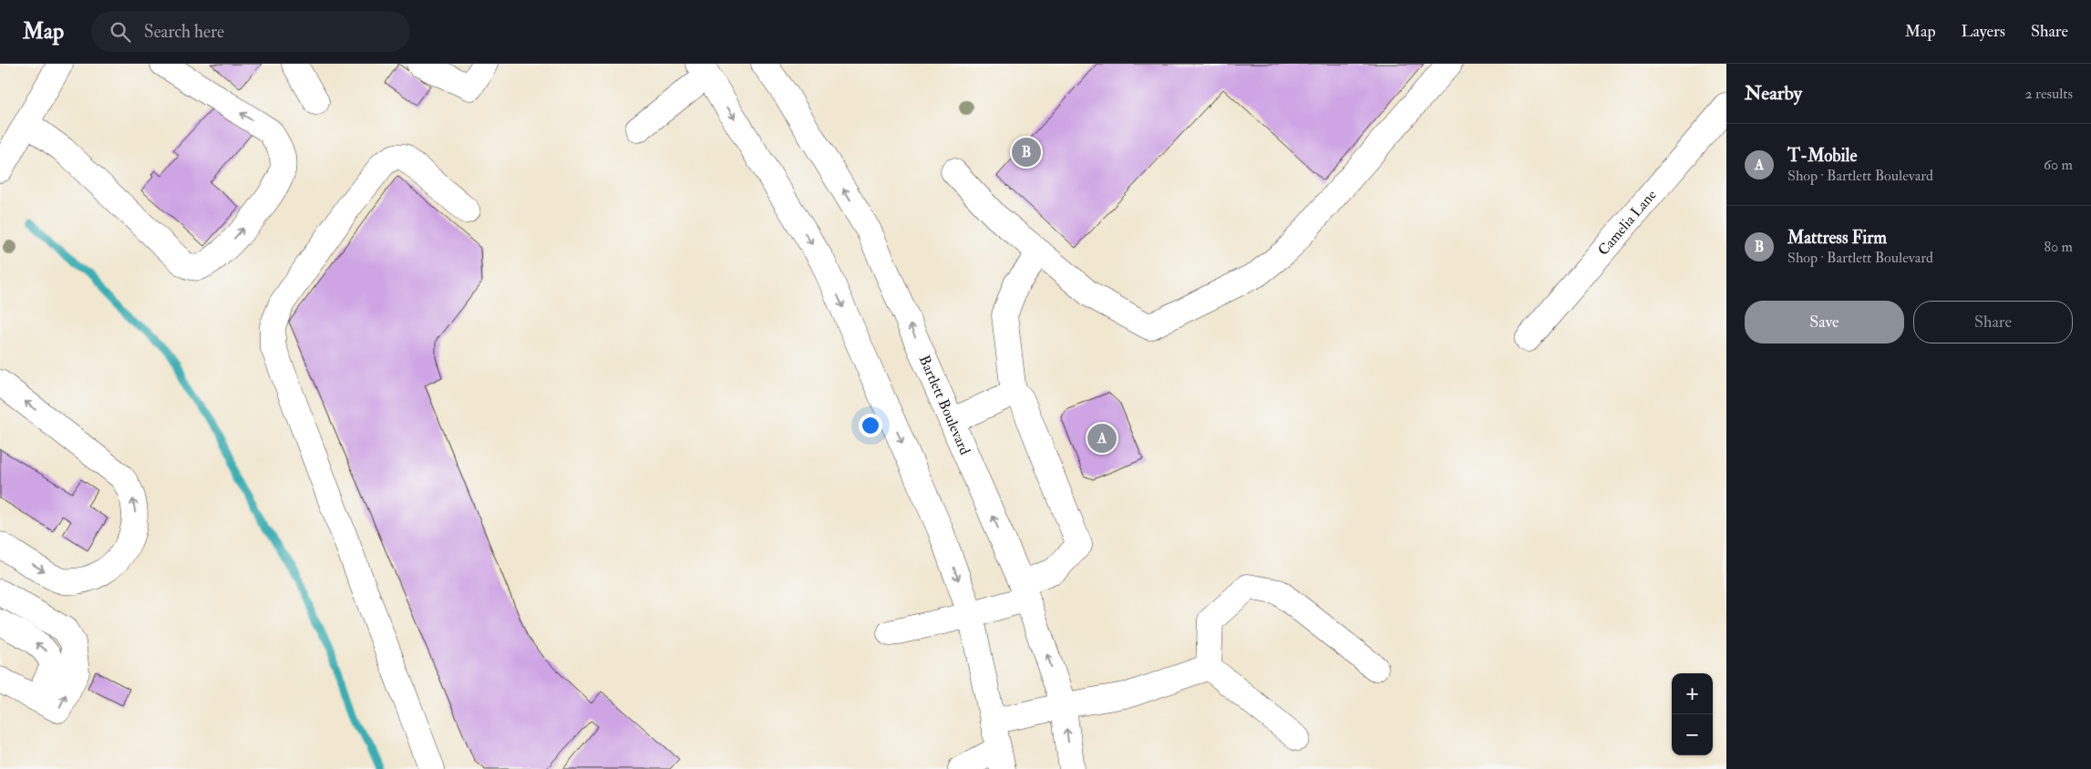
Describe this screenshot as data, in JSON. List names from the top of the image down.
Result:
{
  "streets": {
    "main road": ["Camelia Lane", "Bartlett Boulevard"]
  },
  "page": {
    "header": "Map",
    "search": "Search here",
    "nav": ["Map", "Layers", "Share"],
    "heading": ["Nearby", "2 results"],
    "list": [
      {
        "mark": "A",
        "name": "T-Mobile",
        "note": "Shop · Bartlett Boulevard",
        "value": "60 m"
      },
      {
        "mark": "B",
        "name": "Mattress Firm",
        "note": "Shop · Bartlett Boulevard",
        "value": "80 m"
      }
    ],
    "pins": ["B", "A"],
    "buttons": ["Save", "Share"],
    "map_buttons": ["+", "−"]
  }
}
